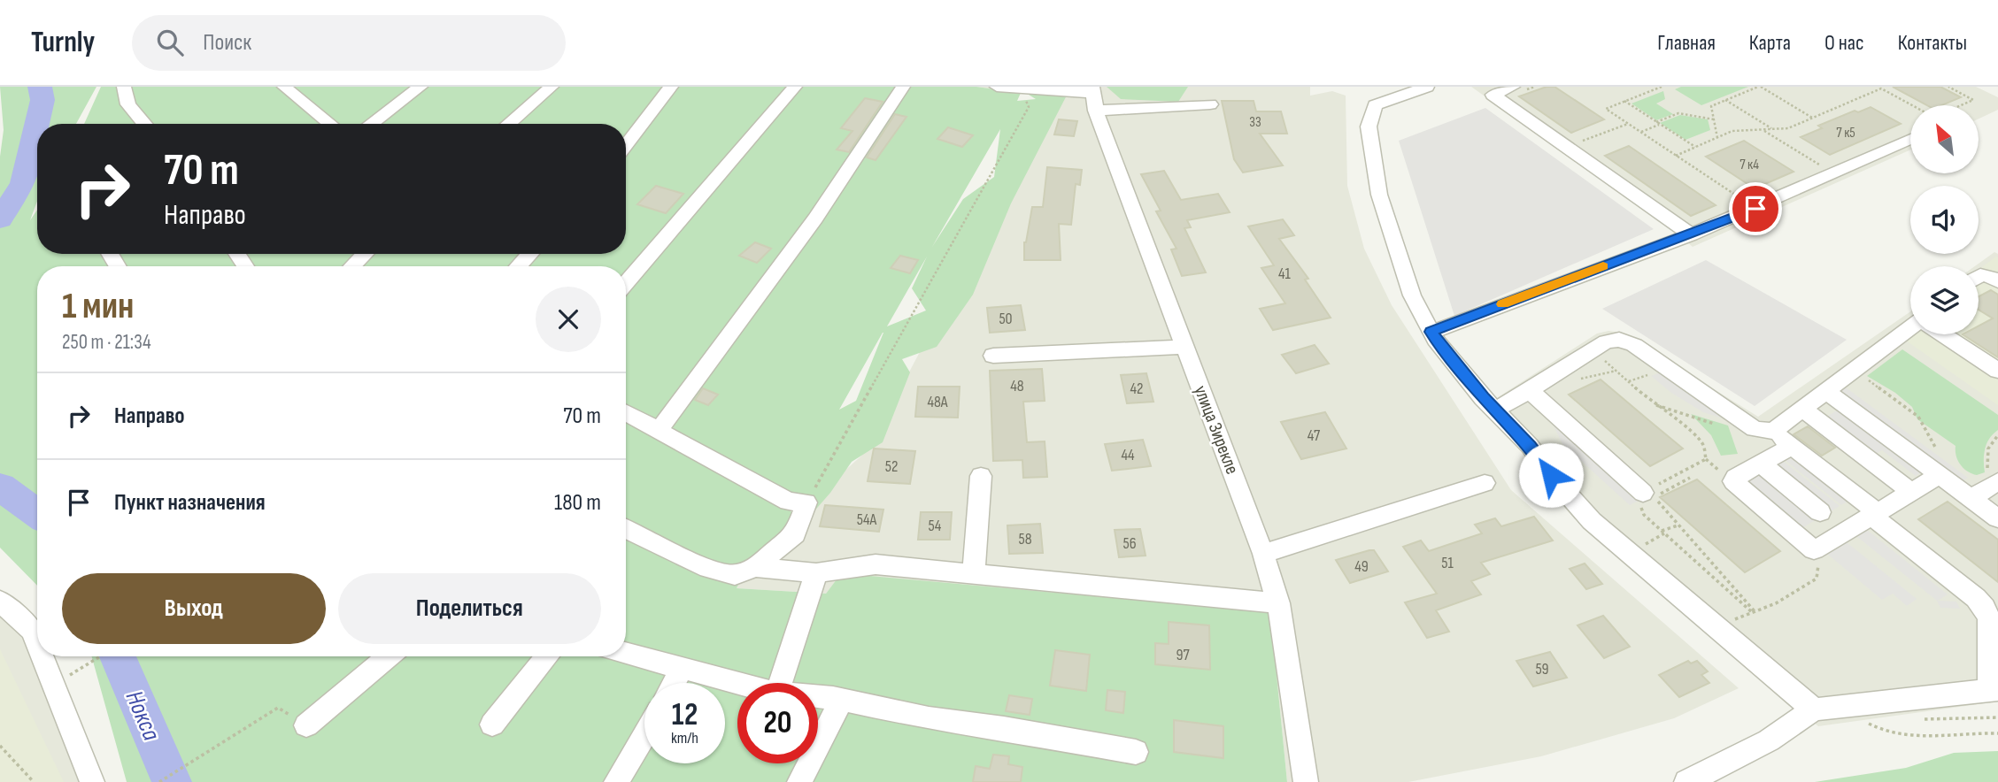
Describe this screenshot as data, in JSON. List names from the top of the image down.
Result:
{
  "streets": {
    "street": ["улица Зирекле"]
  },
  "water": ["Нокса"],
  "house_numbers": [
    "33",
    "7 к5",
    "7 к4",
    "41",
    "50",
    "48",
    "42",
    "48А",
    "47",
    "44",
    "52",
    "54А",
    "54",
    "58",
    "56",
    "51",
    "49",
    "97",
    "59"
  ],
  "north": "top left",
  "page": {
    "header": "Turnly",
    "search": "Поиск",
    "nav": [
      "Главная",
      "Карта",
      "О нас",
      "Контакты"
    ],
    "turn": ["70 m", "Направо"],
    "heading": ["1 мин", "250 m · 21:34"],
    "list": [
      {
        "name": "Направо",
        "value": "70 m"
      },
      {
        "name": "Пункт назначения",
        "value": "180 m"
      }
    ],
    "buttons": ["Выход", "Поделиться"],
    "speed": "12 km/h",
    "limit": "20"
  }
}
